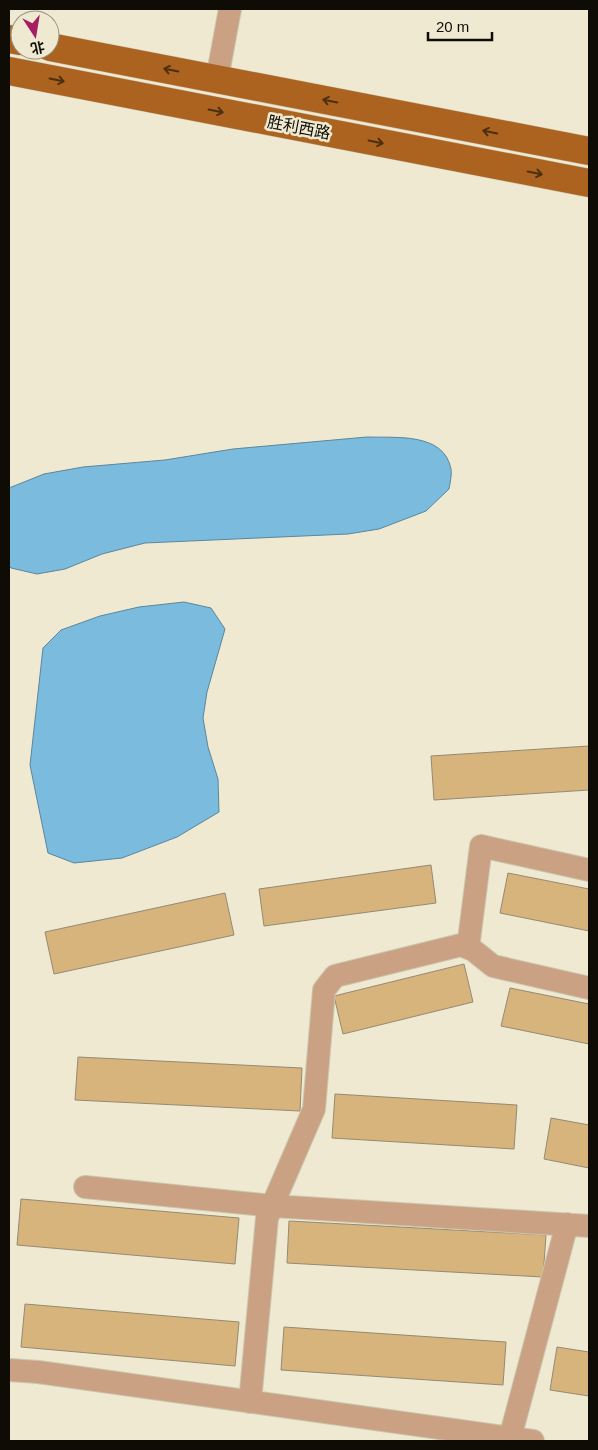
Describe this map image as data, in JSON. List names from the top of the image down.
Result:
{
  "streets": {
    "main road": ["胜利西路"]
  },
  "scale_bar": "20 m",
  "north": "bottom"
}
